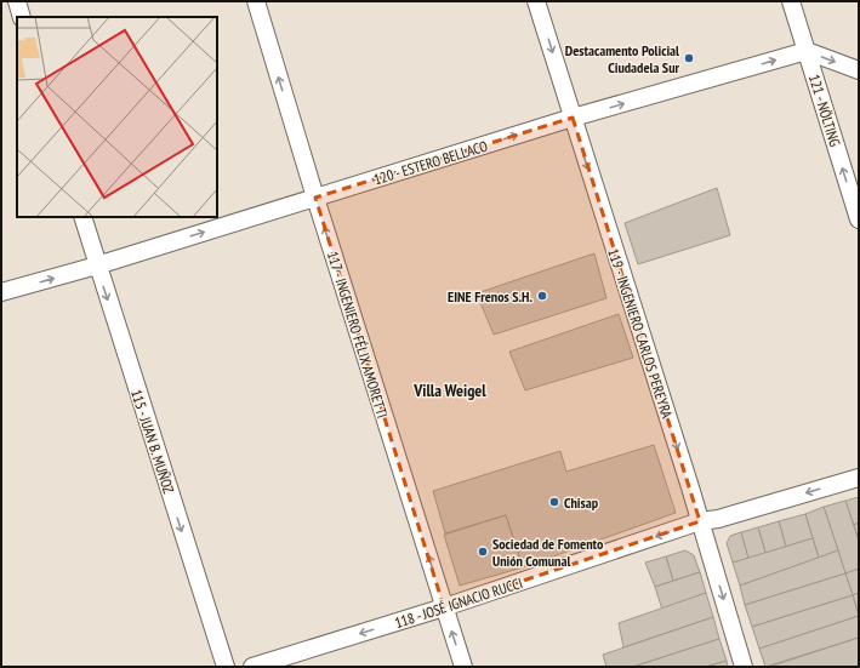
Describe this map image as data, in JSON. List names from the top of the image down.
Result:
{
  "streets": {
    "street": [
      "121 - NÖLTING",
      "120 - ESTERO BELLACO",
      "119 - INGENIERO CARLOS PEREYRA",
      "117 - INGENIERO FÉLIX AMORETTI",
      "115 - JUAN B. MUÑOZ",
      "118 - JOSÉ IGNACIO RUCCI"
    ]
  },
  "crossings": [
    ["121 - NÖLTING", "120 - ESTERO BELLACO"],
    ["120 - ESTERO BELLACO", "119 - INGENIERO CARLOS PEREYRA"],
    ["120 - ESTERO BELLACO", "117 - INGENIERO FÉLIX AMORETTI"],
    ["120 - ESTERO BELLACO", "115 - JUAN B. MUÑOZ"],
    ["119 - INGENIERO CARLOS PEREYRA", "118 - JOSÉ IGNACIO RUCCI"],
    ["117 - INGENIERO FÉLIX AMORETTI", "118 - JOSÉ IGNACIO RUCCI"]
  ],
  "one_way": [
    "121 - NÖLTING",
    "120 - ESTERO BELLACO",
    "119 - INGENIERO CARLOS PEREYRA",
    "117 - INGENIERO FÉLIX AMORETTI",
    "115 - JUAN B. MUÑOZ",
    "118 - JOSÉ IGNACIO RUCCI"
  ],
  "districts": ["Villa Weigel"],
  "places": [
    "Destacamento Policial Ciudadela Sur",
    "EINE Frenos S.H.",
    "Chisap",
    "Sociedad de Fomento Unión Comunal"
  ]
}
